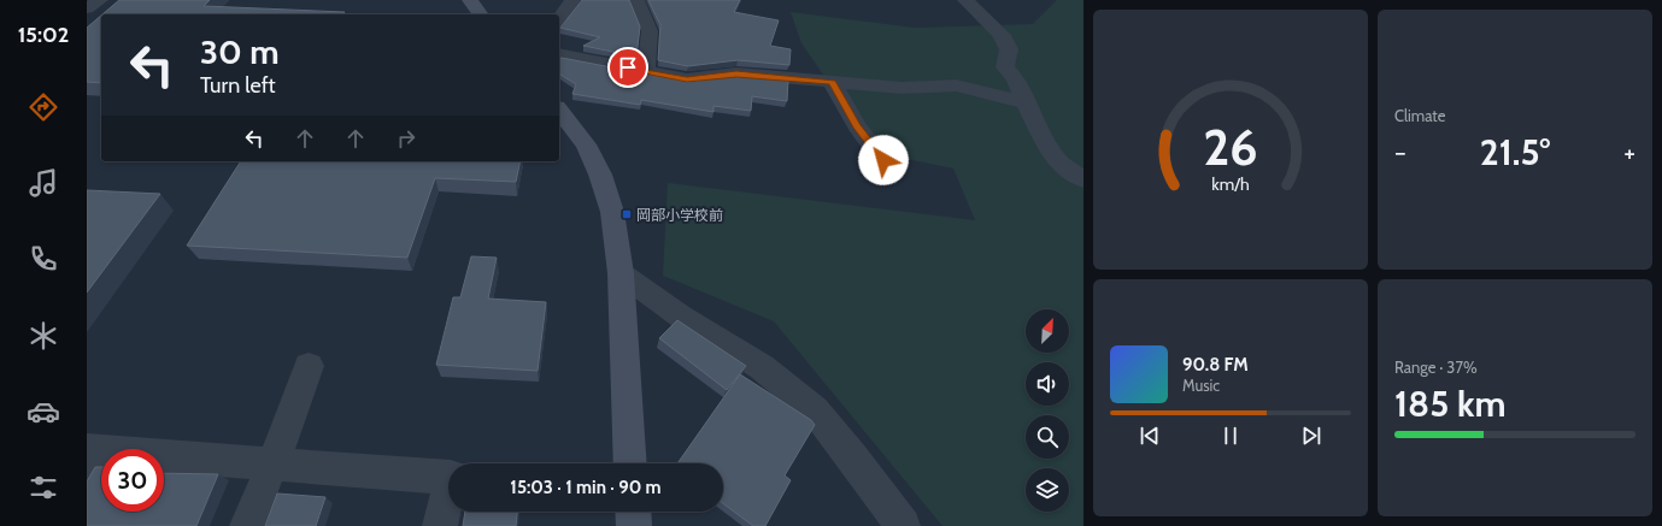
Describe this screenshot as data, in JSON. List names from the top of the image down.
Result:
{
  "places": {
    "transit": ["岡部小学校前"]
  },
  "north": "top right",
  "page": {
    "tabs": "15:02",
    "tile": [
      "Climate",
      ["Range · 37%", "185 km"]
    ],
    "turn": ["30 m", "Turn left"],
    "heat": ["−", "21.5°", "+"],
    "song": ["90.8 FM", "Music"],
    "limit": "30",
    "trip": "15:03 · 1 min · 90 m",
    "gauge": ["26", "km/h"]
  }
}
